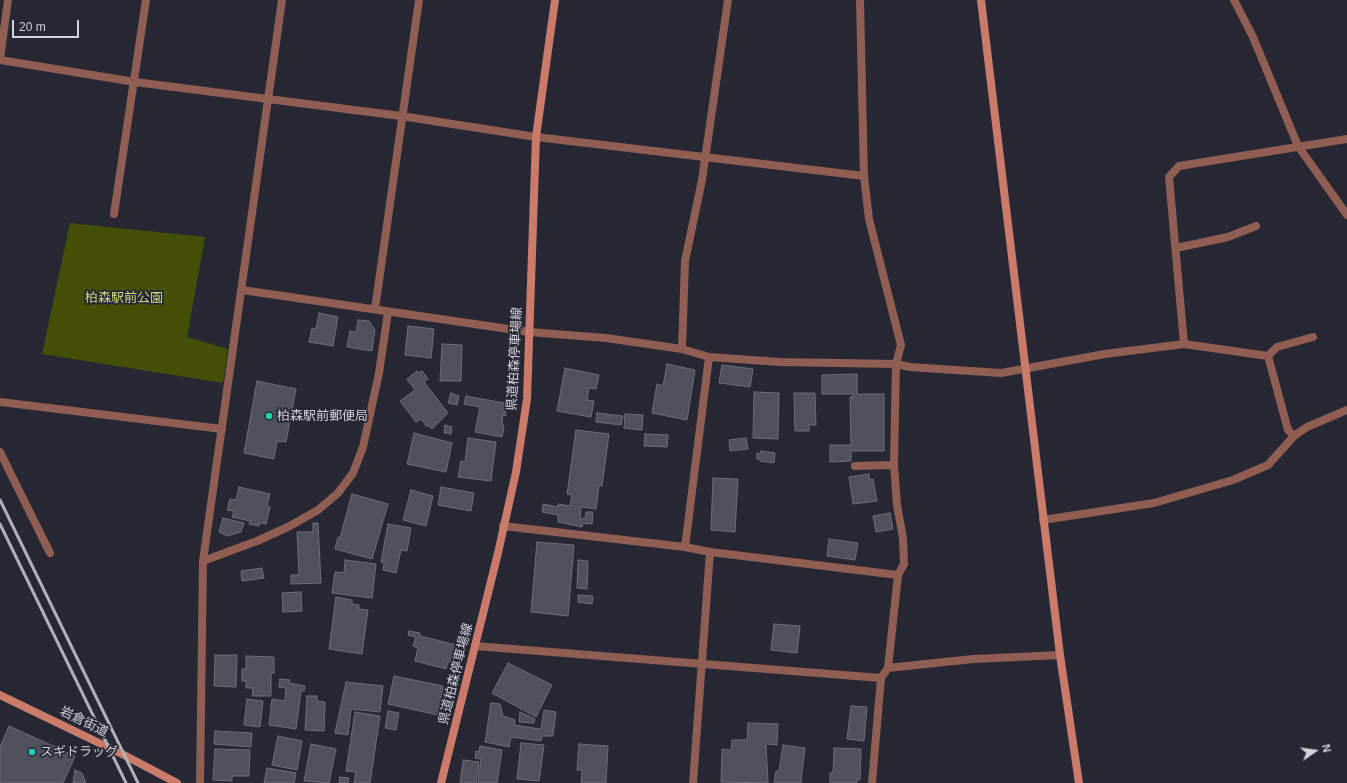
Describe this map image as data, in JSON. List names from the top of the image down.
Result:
{
  "streets": {
    "street": ["県道柏森停車場線", "岩倉街道"]
  },
  "parks": ["柏森駅前公園"],
  "places": ["柏森駅前郵便局", "スギドラッグ"],
  "scale_bar": "20 m",
  "north": "right"
}
